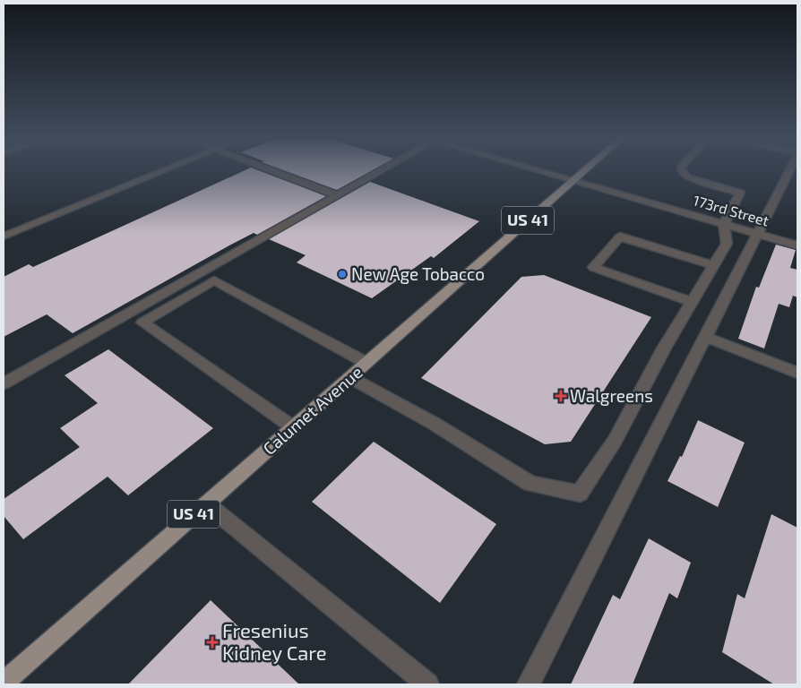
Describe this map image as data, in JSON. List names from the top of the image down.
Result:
{
  "streets": {
    "main road": ["US 41", "Calumet Avenue"],
    "street": ["173rd Street"]
  },
  "crossings": [
    ["173rd Street", "Calumet Avenue"]
  ],
  "places": {
    "other": ["New Age Tobacco"],
    "health": ["Walgreens", "Fresenius Kidney Care"]
  }
}
